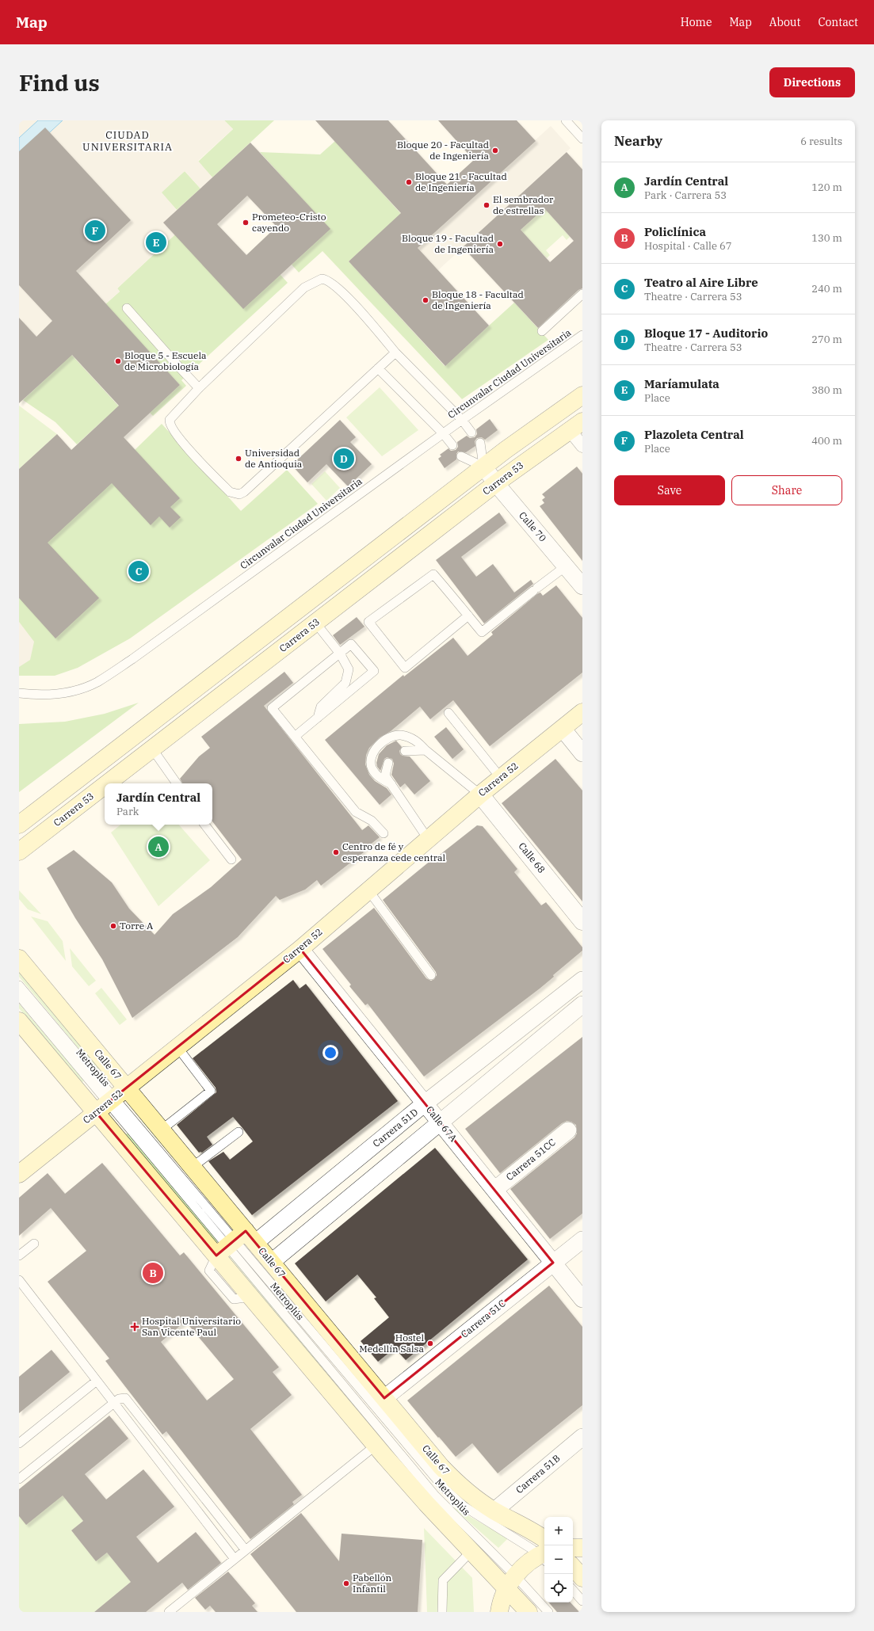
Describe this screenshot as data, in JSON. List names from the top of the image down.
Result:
{
  "streets": {
    "main road": ["Carrera 53", "Carrera 52", "Calle 67"],
    "street": [
      "Calle 70",
      "Calle 68",
      "Calle 67A",
      "Carrera 51D",
      "Carrera 51CC",
      "Carrera 51C",
      "Carrera 51B"
    ],
    "lane": ["Circunvalar Ciudad Universitaria", "Metroplús"]
  },
  "crossings": [
    ["Carrera 53", "Calle 70"],
    ["Carrera 52", "Calle 68"],
    ["Carrera 52", "Calle 67"],
    ["Carrera 52", "Metroplús"],
    ["Carrera 52", "Calle 67A"],
    ["Calle 67", "Metroplús"],
    ["Calle 67", "Carrera 51D"],
    ["Calle 67", "Carrera 51C"],
    ["Calle 67", "Carrera 51B"],
    ["Metroplús", "Carrera 51D"],
    ["Calle 67A", "Carrera 51D"],
    ["Calle 67A", "Carrera 51CC"],
    ["Calle 67A", "Carrera 51C"]
  ],
  "districts": ["CIUDAD UNIVERSITARIA"],
  "places": {
    "other": [
      "Bloque 20 - Facultad de Ingeniería",
      "Bloque 21 - Facultad de Ingeniería",
      "El sembrador de estrellas",
      "Prometeo-Cristo cayendo",
      "Bloque 19 - Facultad de Ingeniería",
      "Bloque 18 - Facultad de Ingeniería",
      "Bloque 5 - Escuela de Microbiología",
      "Universidad de Antioquia",
      "Centro de fé y esperanza cede central",
      "Torre A",
      "Hostel Medellín Salsa",
      "Pabellón Infantil"
    ],
    "health": ["Hospital Universitario San Vicente Paul"]
  },
  "page": {
    "header": "Map",
    "nav": [
      "Home",
      "Map",
      "About",
      "Contact"
    ],
    "buttons": [
      "Directions",
      ["Save", "Share"]
    ],
    "title": "Find us",
    "heading": ["Nearby", "6 results"],
    "list": [
      {
        "mark": "A",
        "name": "Jardín Central",
        "note": "Park · Carrera 53",
        "value": "120 m"
      },
      {
        "mark": "B",
        "name": "Policlínica",
        "note": "Hospital · Calle 67",
        "value": "130 m"
      },
      {
        "mark": "C",
        "name": "Teatro al Aire Libre",
        "note": "Theatre · Carrera 53",
        "value": "240 m"
      },
      {
        "mark": "D",
        "name": "Bloque 17 - Auditorio",
        "note": "Theatre · Carrera 53",
        "value": "270 m"
      },
      {
        "mark": "E",
        "name": "Maríamulata",
        "note": "Place",
        "value": "380 m"
      },
      {
        "mark": "F",
        "name": "Plazoleta Central",
        "note": "Place",
        "value": "400 m"
      }
    ],
    "pins": [
      "F",
      "E",
      "D",
      "C",
      "A",
      "B"
    ],
    "popup": ["Jardín Central", "Park"],
    "map_buttons": ["+", "−"]
  }
}
